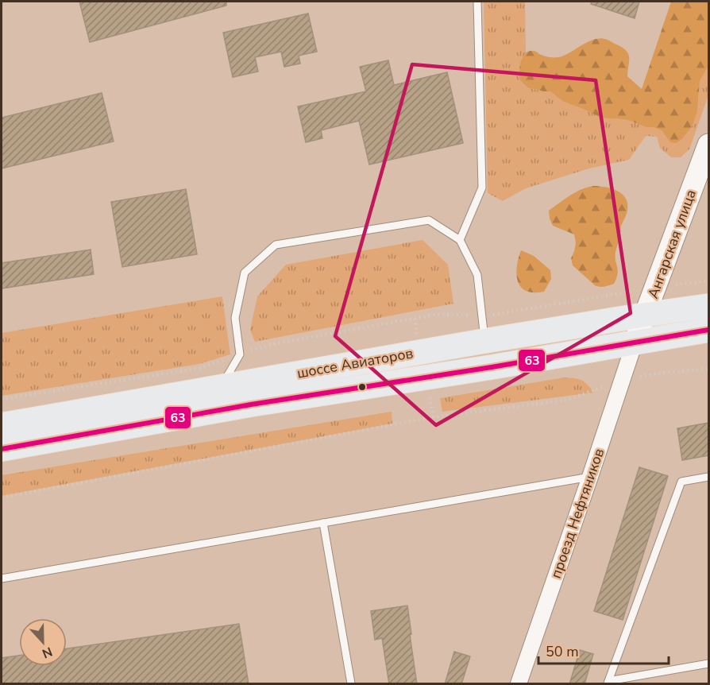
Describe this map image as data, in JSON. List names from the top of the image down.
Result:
{
  "streets": {
    "main road": ["Ангарская улица", "шоссе Авиаторов"],
    "street": ["проезд Нефтяников"]
  },
  "crossings": [
    ["Ангарская улица", "шоссе Авиаторов"],
    ["Ангарская улица", "проезд Нефтяников"],
    ["шоссе Авиаторов", "проезд Нефтяников"]
  ],
  "lines": ["transit line 63"],
  "scale_bar": "50 m",
  "north": "bottom"
}
